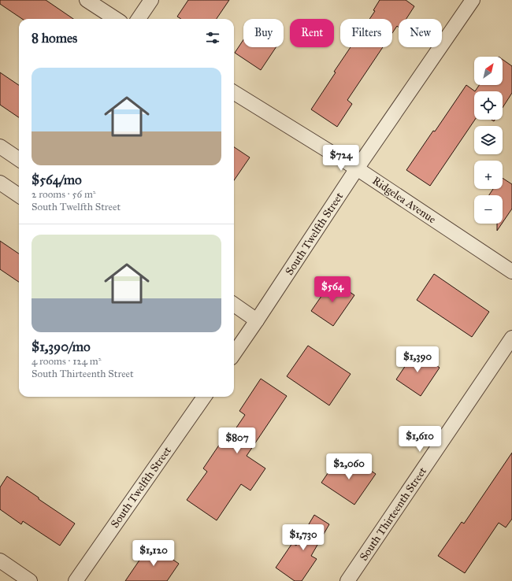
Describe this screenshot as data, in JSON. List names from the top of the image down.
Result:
{
  "streets": {
    "street": ["Ridgelea Avenue", "South Twelfth Street", "South Thirteenth Street"]
  },
  "crossings": [
    ["Ridgelea Avenue", "South Twelfth Street"]
  ],
  "north": "top right",
  "page": {
    "chip": [
      "Buy",
      "Rent",
      "Filters",
      "New"
    ],
    "heading": "8 homes",
    "map_buttons": ["+", "−"],
    "list": [
      {
        "name": "$564/mo",
        "note": "2 rooms · 56 m² · South Twelfth Street"
      },
      {
        "name": "$1,390/mo",
        "note": "4 rooms · 124 m² · South Thirteenth Street"
      }
    ],
    "price": [
      "$724",
      "$564",
      "$1,390",
      "$1,610",
      "$807",
      "$2,060",
      "$1,730",
      "$1,120"
    ]
  }
}
